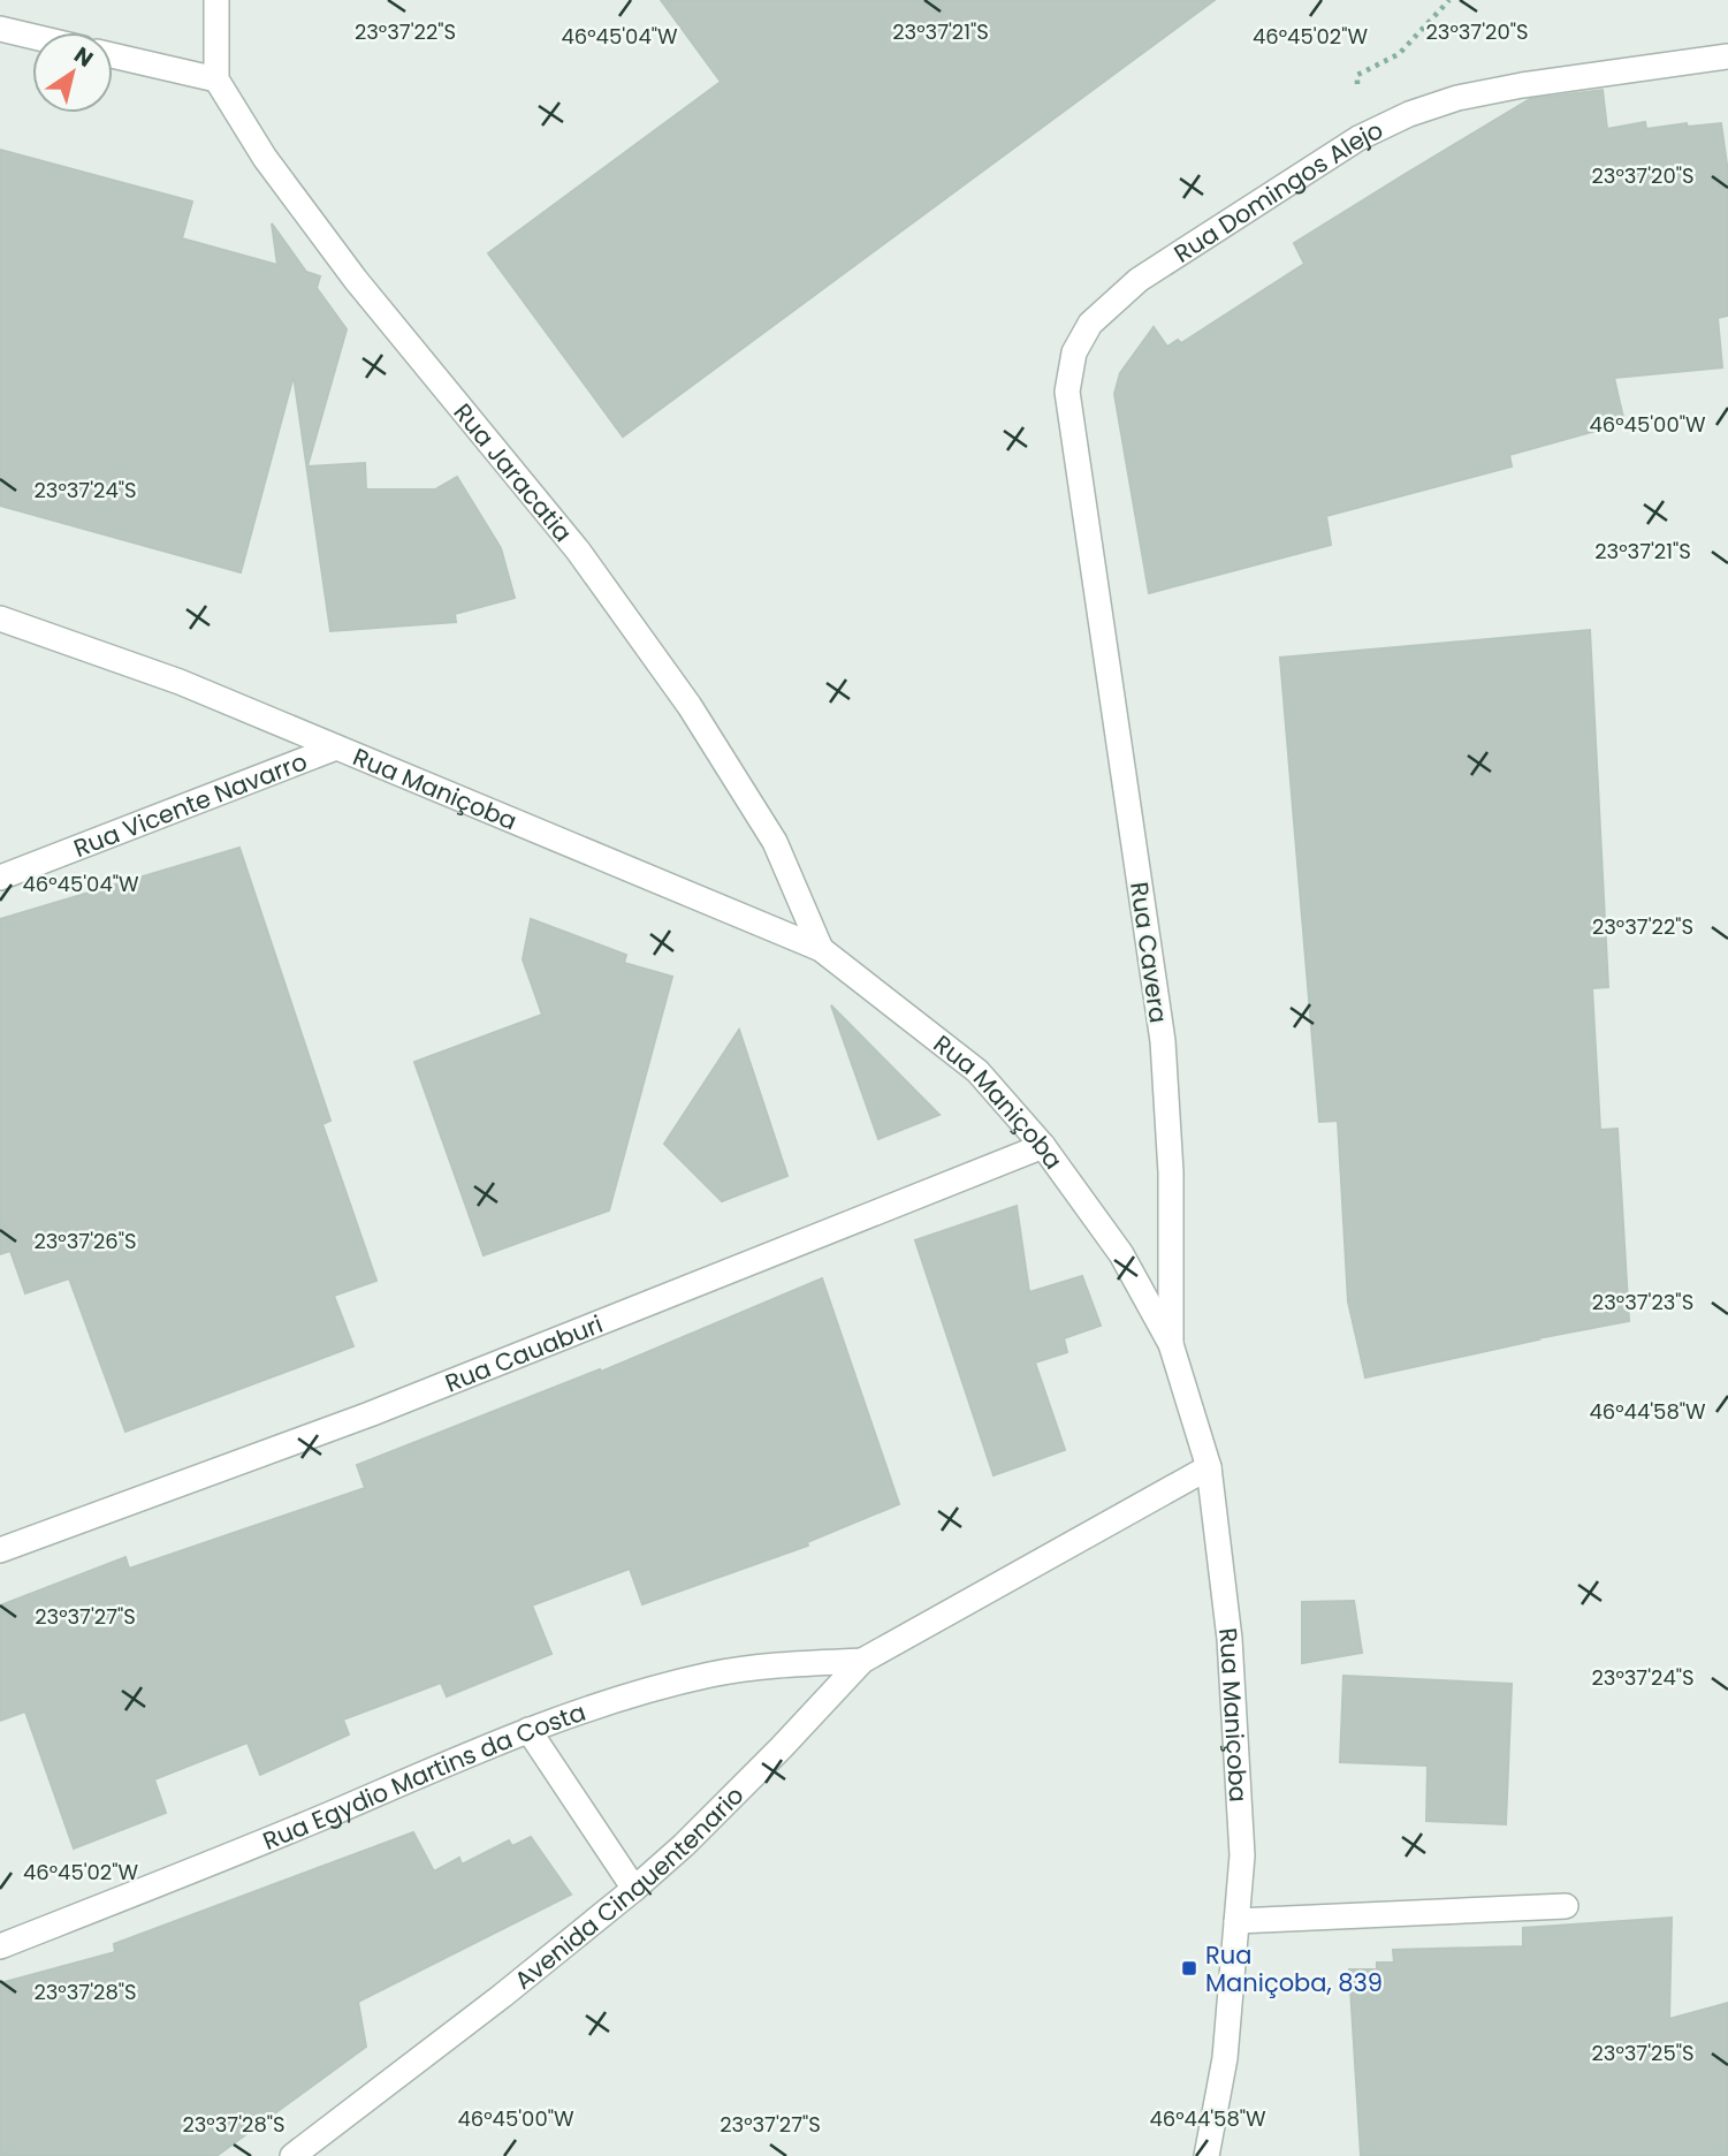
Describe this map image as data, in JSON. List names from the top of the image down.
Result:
{
  "streets": {
    "street": [
      "Rua Domingos Alejo",
      "Rua Jaracatia",
      "Rua Maniçoba",
      "Rua Vicente Navarro",
      "Rua Cavera",
      "Rua Cauaburi",
      "Rua Egydio Martins da Costa",
      "Avenida Cinquentenario"
    ]
  },
  "crossings": [
    ["Rua Domingos Alejo", "Rua Cavera"],
    ["Rua Jaracatia", "Rua Maniçoba"],
    ["Rua Maniçoba", "Rua Vicente Navarro"],
    ["Rua Maniçoba", "Rua Cavera"],
    ["Rua Maniçoba", "Rua Cauaburi"],
    ["Rua Maniçoba", "Avenida Cinquentenario"],
    ["Rua Egydio Martins da Costa", "Avenida Cinquentenario"]
  ],
  "places": {
    "transit": ["Rua Maniçoba, 839"]
  },
  "north": "top right",
  "coordinates": [
    "23°37'20\"S",
    "23°37'22\"S",
    "23°37'21\"S",
    "46°45'04\"W",
    "46°45'02\"W",
    "46°45'00\"W",
    "23°37'24\"S",
    "23°37'26\"S",
    "23°37'23\"S",
    "46°44'58\"W",
    "23°37'27\"S",
    "23°37'28\"S",
    "23°37'25\"S"
  ]
}
